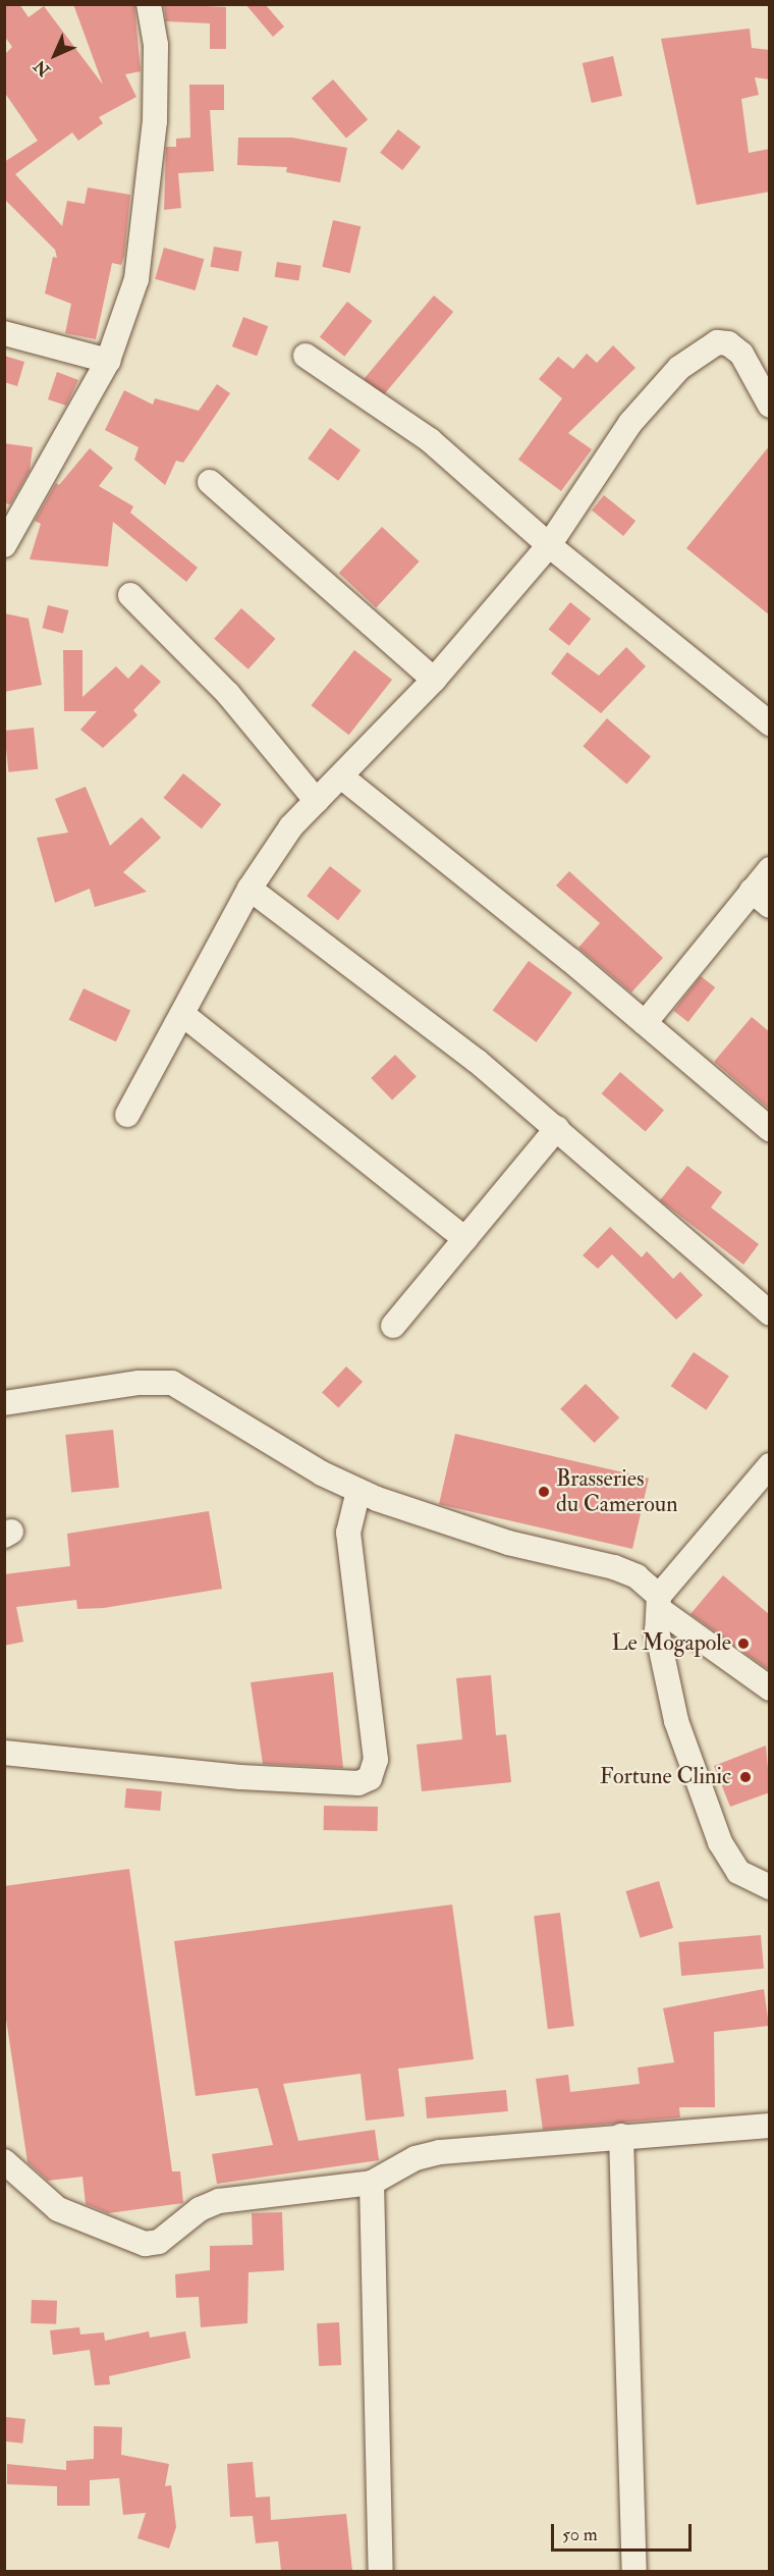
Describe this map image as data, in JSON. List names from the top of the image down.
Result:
{
  "places": ["Brasseries du Cameroun", "Le Mogapole", "Fortune Clinic"],
  "scale_bar": "50 m",
  "north": "bottom left"
}
